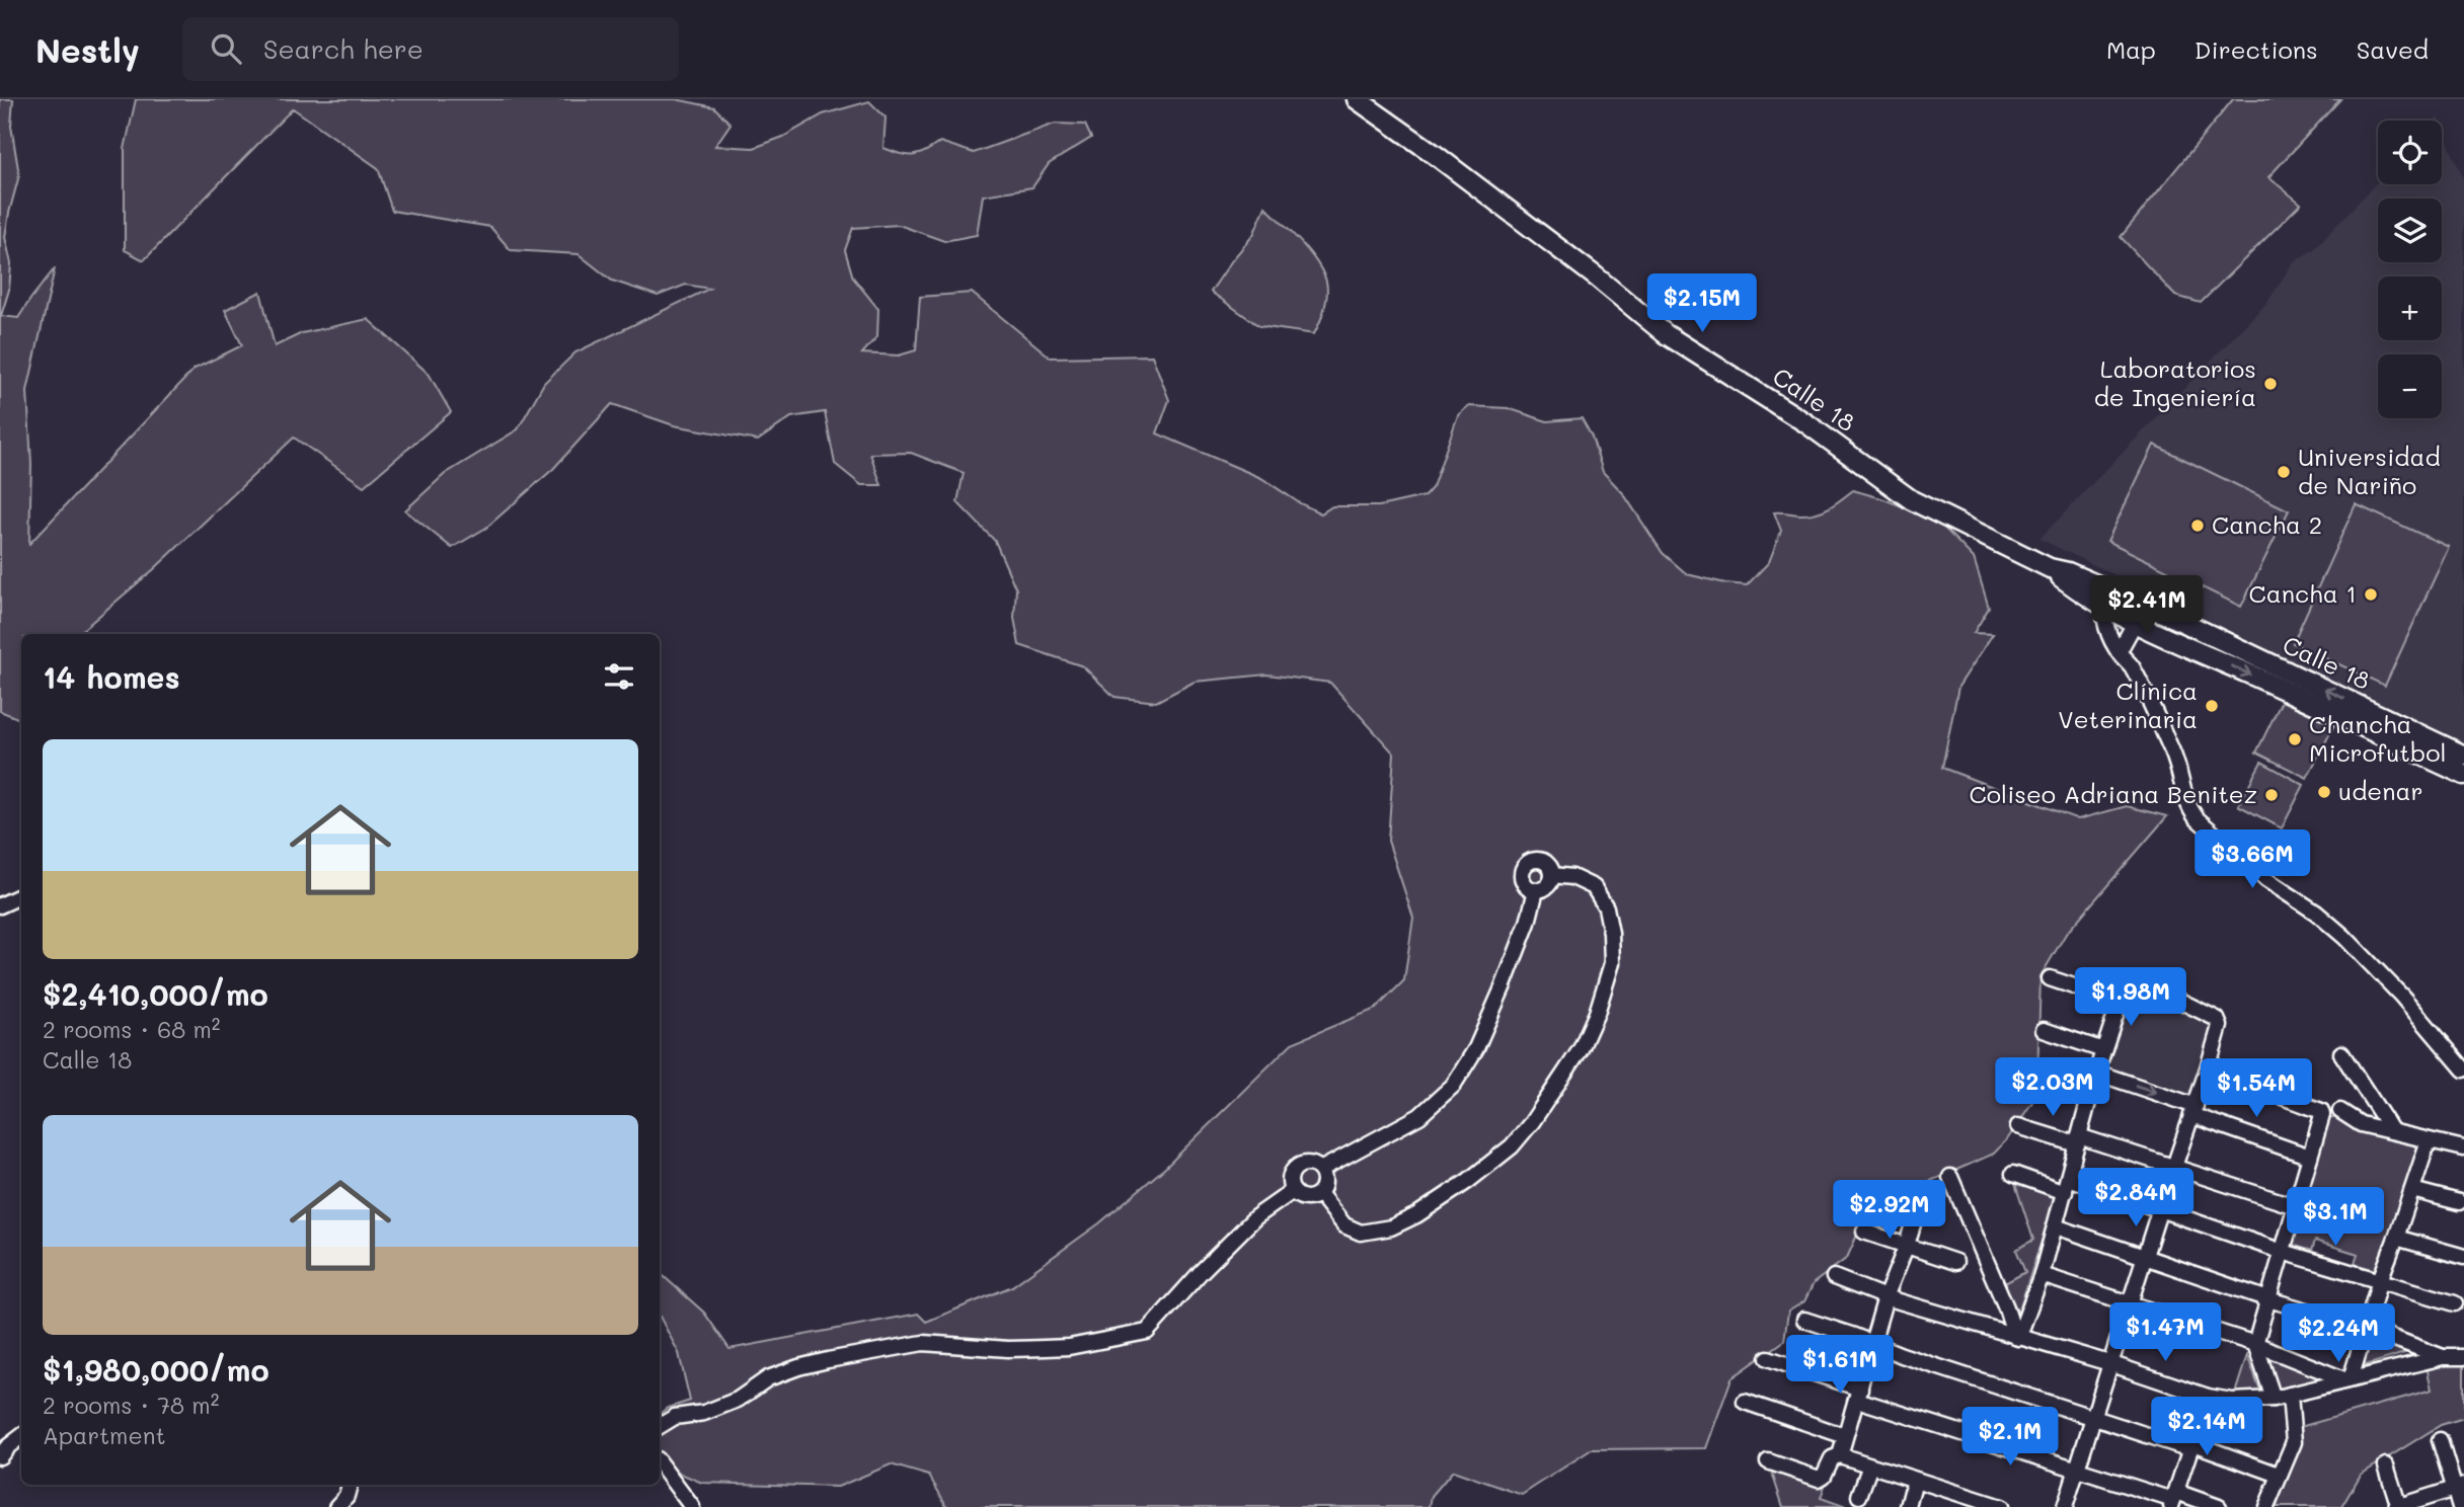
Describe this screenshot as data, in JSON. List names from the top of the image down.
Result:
{
  "streets": {
    "main road": ["Calle 18"]
  },
  "places": [
    "Laboratorios de Ingeniería",
    "Universidad de Nariño",
    "Cancha 2",
    "Cancha 1",
    "Clínica Veterinaria",
    "Chancha Microfutbol",
    "udenar",
    "Coliseo Adriana Benitez"
  ],
  "page": {
    "header": "Nestly",
    "search": "Search here",
    "nav": ["Map", "Directions", "Saved"],
    "map_buttons": ["+", "−"],
    "price": [
      "$2.15M",
      "$2.41M",
      "$3.66M",
      "$1.98M",
      "$2.03M",
      "$1.54M",
      "$2.84M",
      "$2.92M",
      "$3.1M",
      "$1.47M",
      "$2.24M",
      "$1.61M",
      "$2.14M",
      "$2.1M"
    ],
    "heading": "14 homes",
    "list": [
      {
        "name": "$2,410,000/mo",
        "note": "2 rooms · 68 m² · Calle 18"
      },
      {
        "name": "$1,980,000/mo",
        "note": "2 rooms · 78 m² · Apartment"
      }
    ]
  }
}
